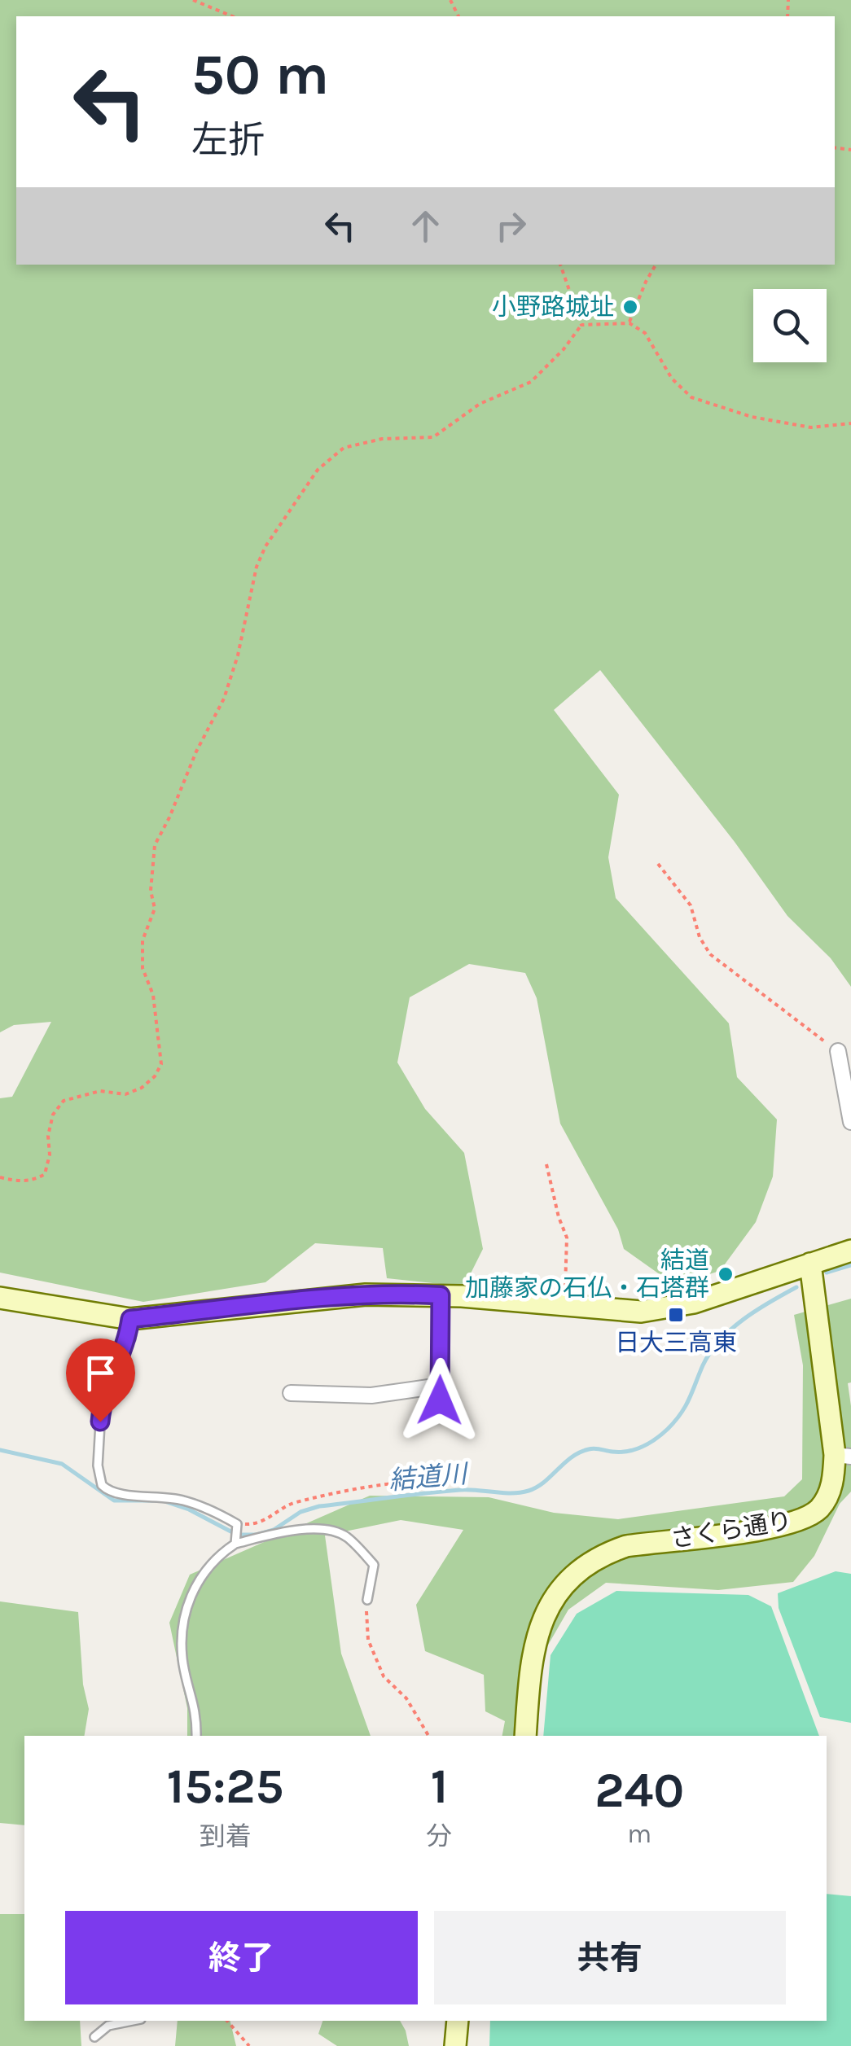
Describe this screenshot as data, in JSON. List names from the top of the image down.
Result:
{
  "streets": {
    "street": ["さくら通り"]
  },
  "water": ["結道川"],
  "places": {
    "other": ["小野路城址", "結道 加藤家の石仏・石塔群"],
    "transit": ["日大三高東"]
  },
  "page": {
    "turn": ["50 m", "左折"],
    "eta": [
      "15:25",
      "到着",
      "1",
      "分",
      "240",
      "m"
    ],
    "buttons": ["終了", "共有"]
  }
}
